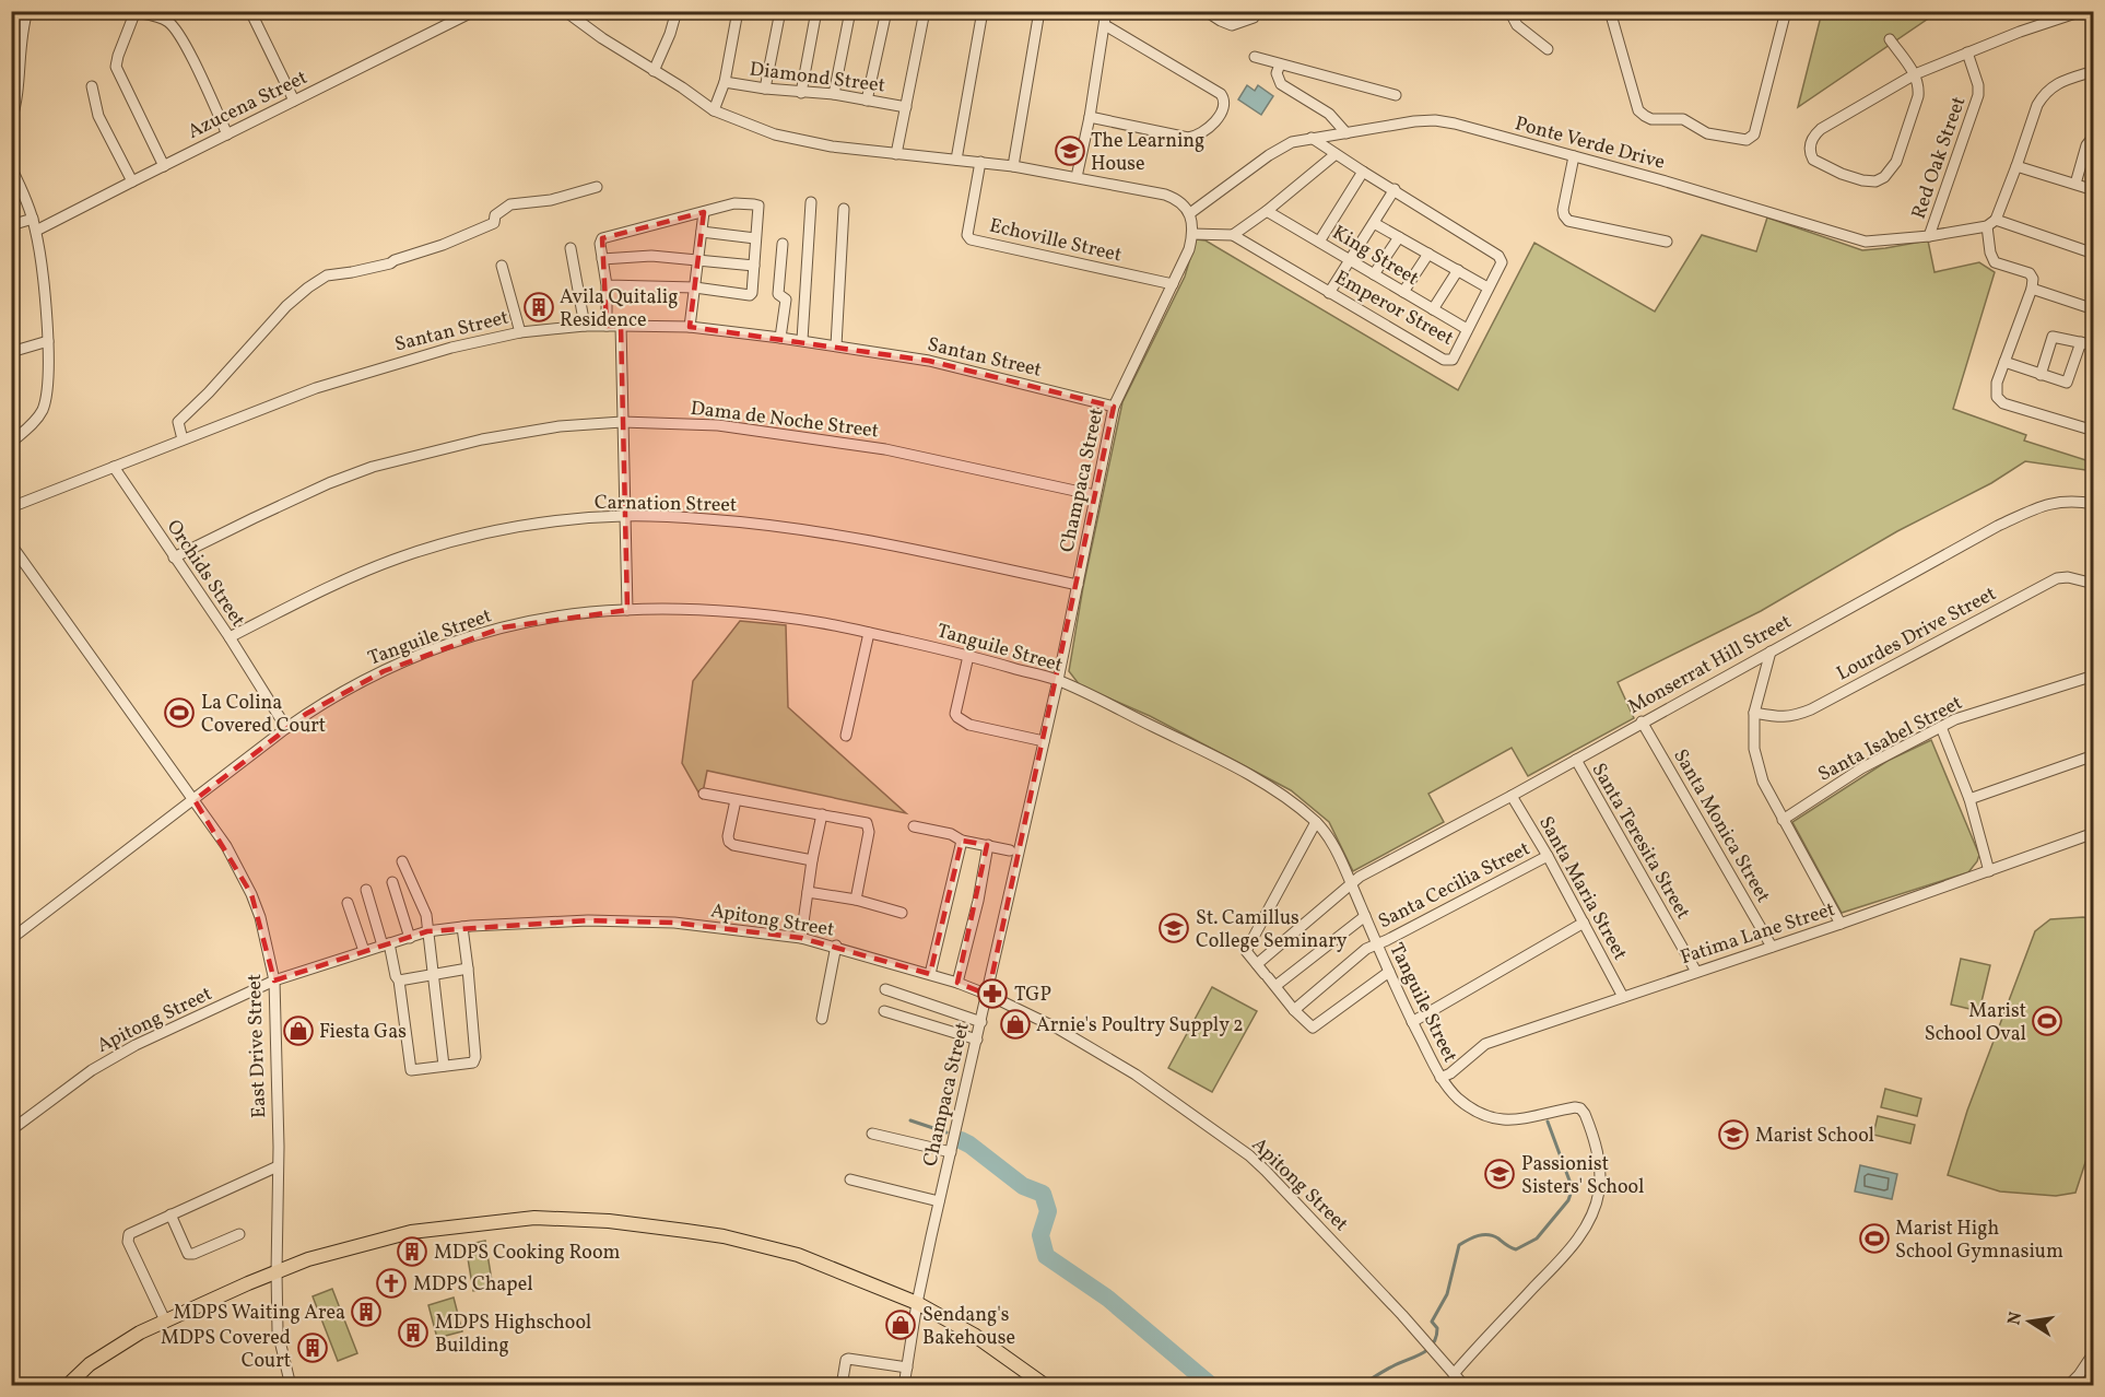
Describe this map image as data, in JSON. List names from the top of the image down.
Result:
{
  "streets": {
    "street": [
      "Diamond Street",
      "Azucena Street",
      "Ponte Verde Drive",
      "Red Oak Street",
      "Echoville Street",
      "King Street",
      "Emperor Street",
      "Santan Street",
      "Dama de Noche Street",
      "Champaca Street",
      "Carnation Street",
      "Orchids Street",
      "Lourdes Drive Street",
      "Tanguile Street",
      "Monserrat Hill Street",
      "Santa Isabel Street",
      "Santa Monica Street",
      "Santa Teresita Street",
      "Santa Cecilia Street",
      "Santa Maria Street",
      "Apitong Street",
      "Fatima Lane Street",
      "East Drive Street"
    ]
  },
  "crossings": [
    ["Ponte Verde Drive", "Red Oak Street"],
    ["Ponte Verde Drive", "Emperor Street"],
    ["Ponte Verde Drive", "Champaca Street"],
    ["Echoville Street", "Champaca Street"],
    ["King Street", "Emperor Street"],
    ["Emperor Street", "Champaca Street"],
    ["Santan Street", "Champaca Street"],
    ["Santan Street", "Orchids Street"],
    ["Dama de Noche Street", "Champaca Street"],
    ["Dama de Noche Street", "Orchids Street"],
    ["Champaca Street", "Carnation Street"],
    ["Champaca Street", "Tanguile Street"],
    ["Champaca Street", "Apitong Street"],
    ["Carnation Street", "Orchids Street"],
    ["Orchids Street", "Tanguile Street"],
    ["Tanguile Street", "Monserrat Hill Street"],
    ["Tanguile Street", "Santa Cecilia Street"],
    ["Tanguile Street", "Apitong Street"],
    ["Tanguile Street", "Fatima Lane Street"],
    ["Tanguile Street", "East Drive Street"],
    ["Monserrat Hill Street", "Santa Monica Street"],
    ["Monserrat Hill Street", "Santa Teresita Street"],
    ["Monserrat Hill Street", "Santa Maria Street"],
    ["Santa Monica Street", "Fatima Lane Street"],
    ["Santa Teresita Street", "Fatima Lane Street"],
    ["Santa Cecilia Street", "Santa Maria Street"],
    ["Santa Maria Street", "Fatima Lane Street"],
    ["Apitong Street", "East Drive Street"]
  ],
  "places": {
    "school or university": [
      "The Learning House",
      "St. Camillus College Seminary",
      "Marist School",
      "Passionist Sisters' School"
    ],
    "building": [
      "Avila Quitalig Residence",
      "MDPS Cooking Room",
      "MDPS Waiting Area",
      "MDPS Highschool Building",
      "MDPS Covered Court"
    ],
    "sports": ["La Colina Covered Court", "Marist School Oval", "Marist High School Gymnasium"],
    "pharmacy": ["TGP"],
    "shop": ["Arnie's Poultry Supply 2", "Fiesta Gas", "Sendang's Bakehouse"],
    "church": ["MDPS Chapel"]
  },
  "north": "left"
}
